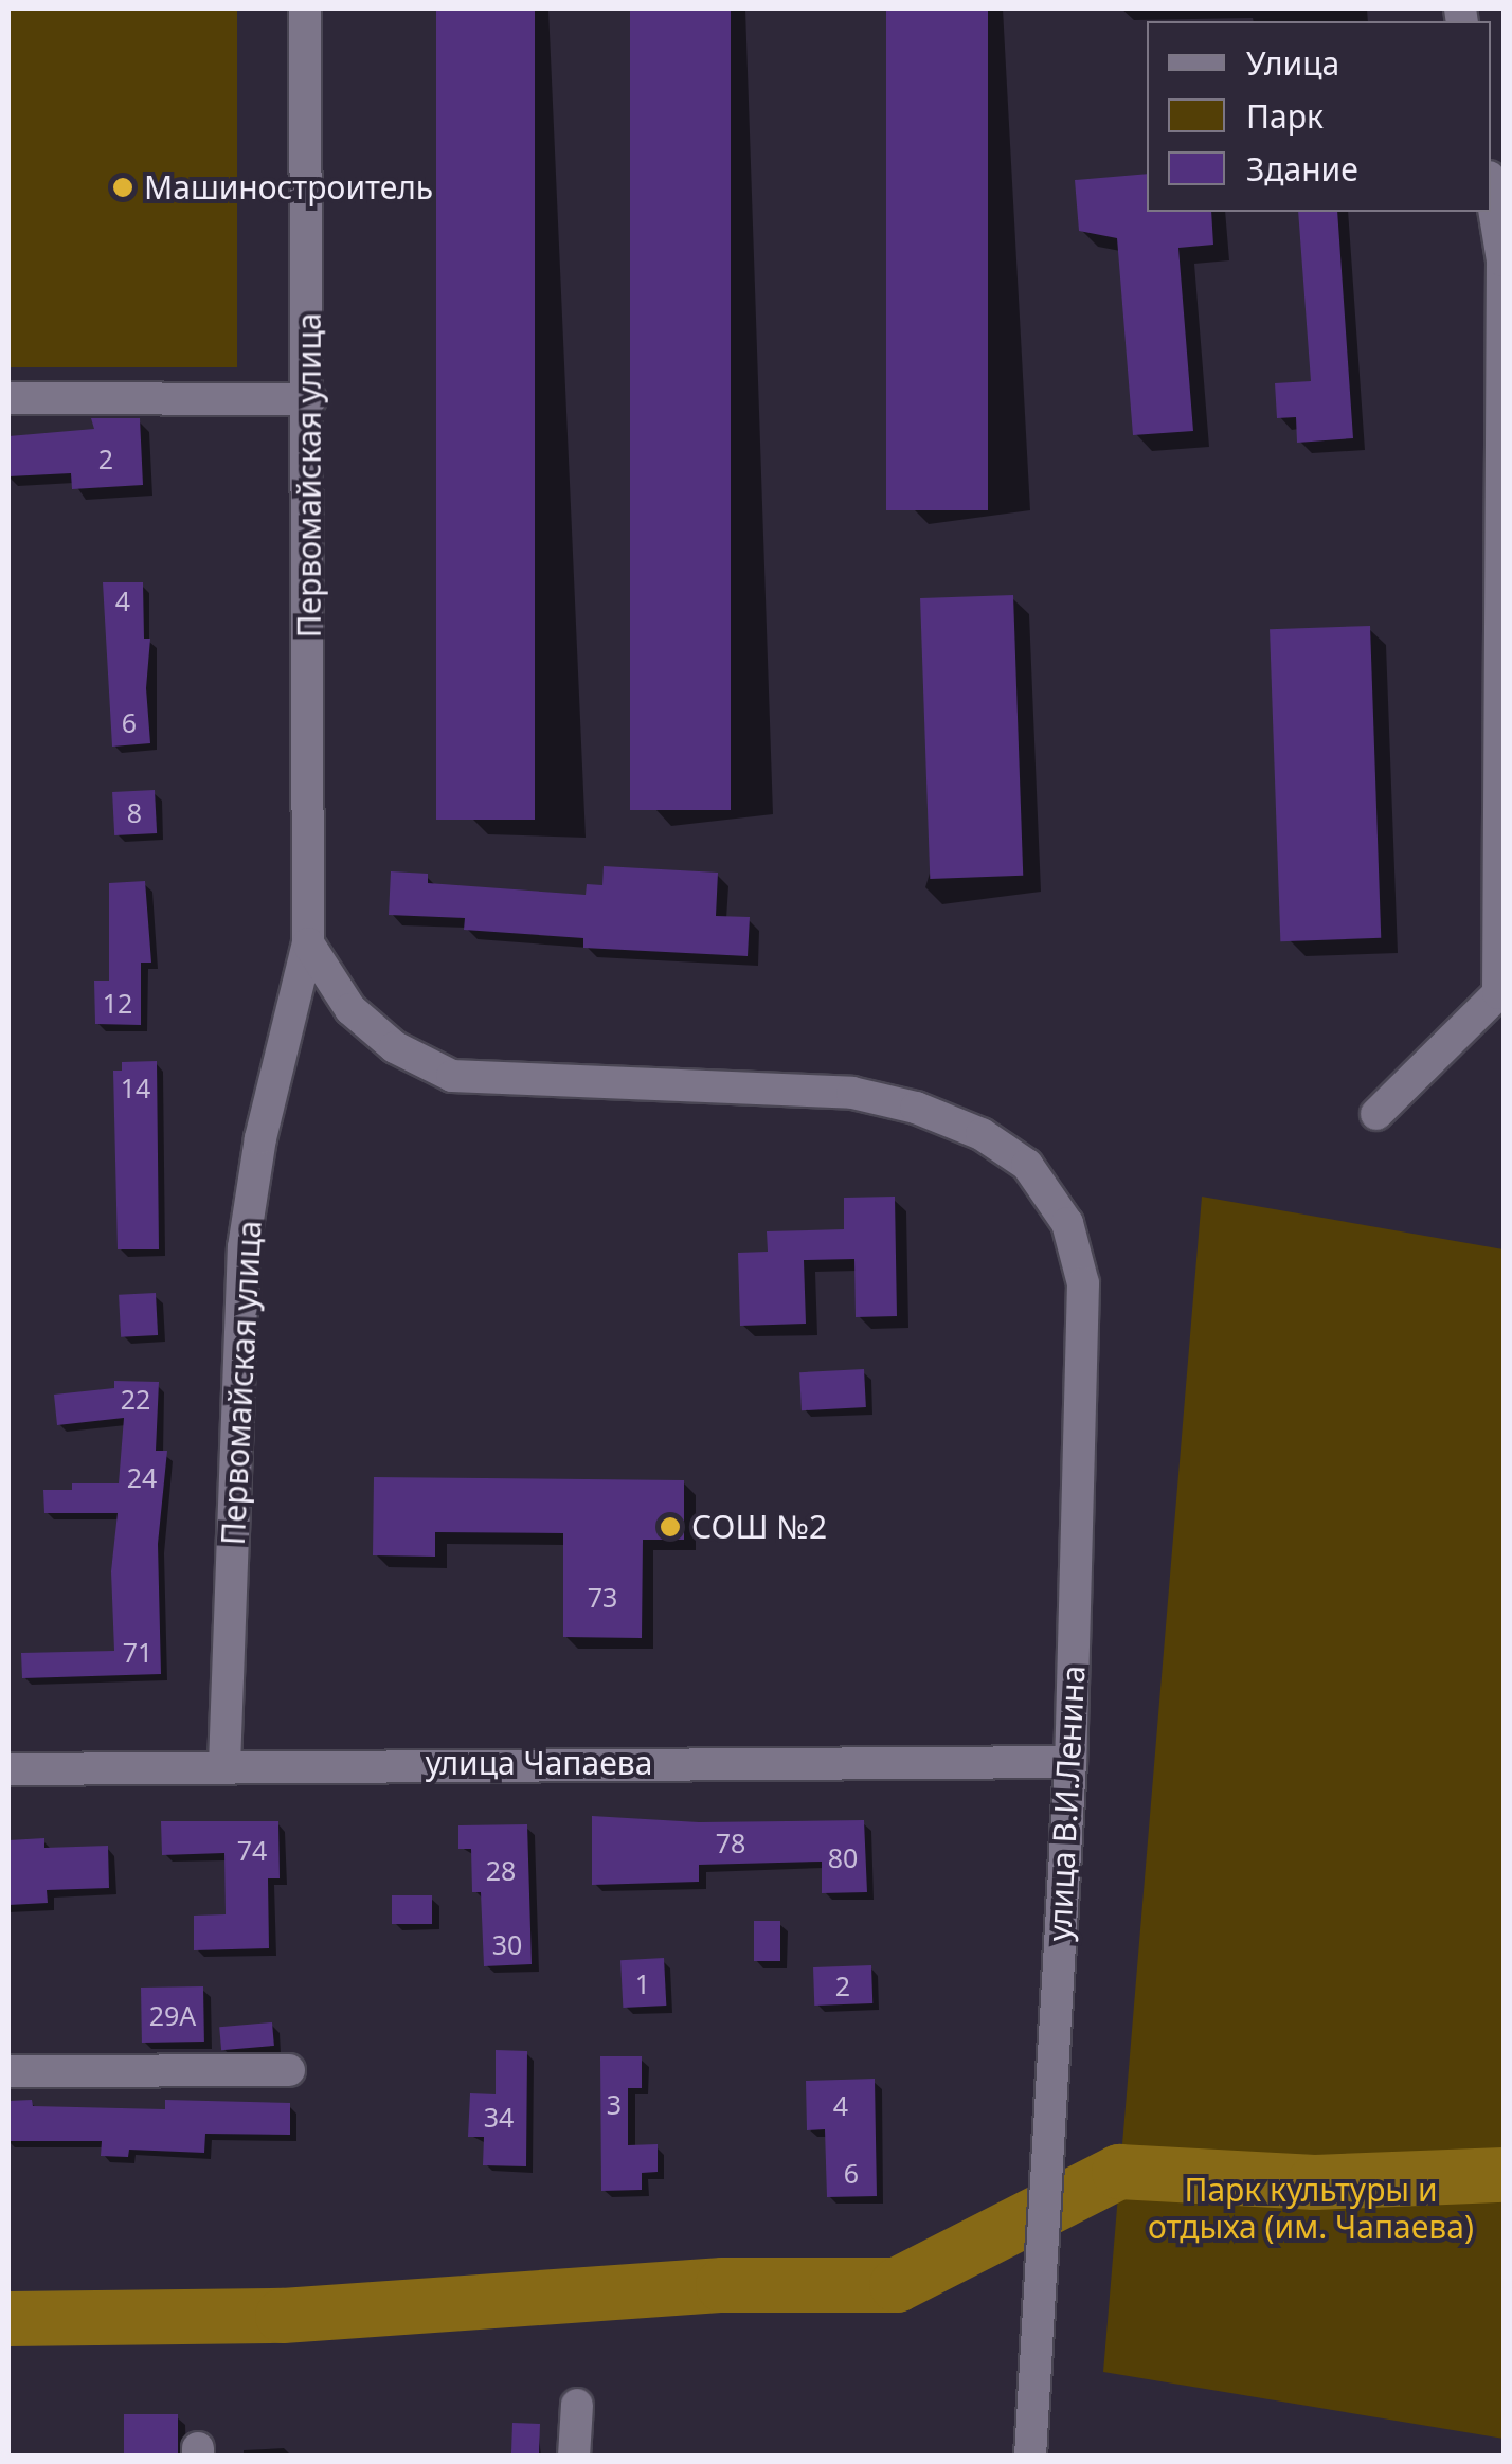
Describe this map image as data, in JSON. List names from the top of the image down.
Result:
{
  "streets": {
    "street": ["Первомайская улица", "улица Чапаева", "улица В.И.Ленина"]
  },
  "crossings": [
    ["Первомайская улица", "улица Чапаева"],
    ["Первомайская улица", "улица В.И.Ленина"],
    ["улица Чапаева", "улица В.И.Ленина"]
  ],
  "parks": ["Парк культуры и отдыха (им. Чапаева)"],
  "places": ["Машиностроитель", "СОШ №2"],
  "house_numbers": [
    "2",
    "4",
    "6",
    "8",
    "12",
    "14",
    "22",
    "24",
    "73",
    "71",
    "78",
    "74",
    "80",
    "28",
    "30",
    "1",
    "2",
    "29А",
    "3",
    "4",
    "34",
    "6"
  ],
  "legend": ["Улица", "Парк", "Здание"]
}
